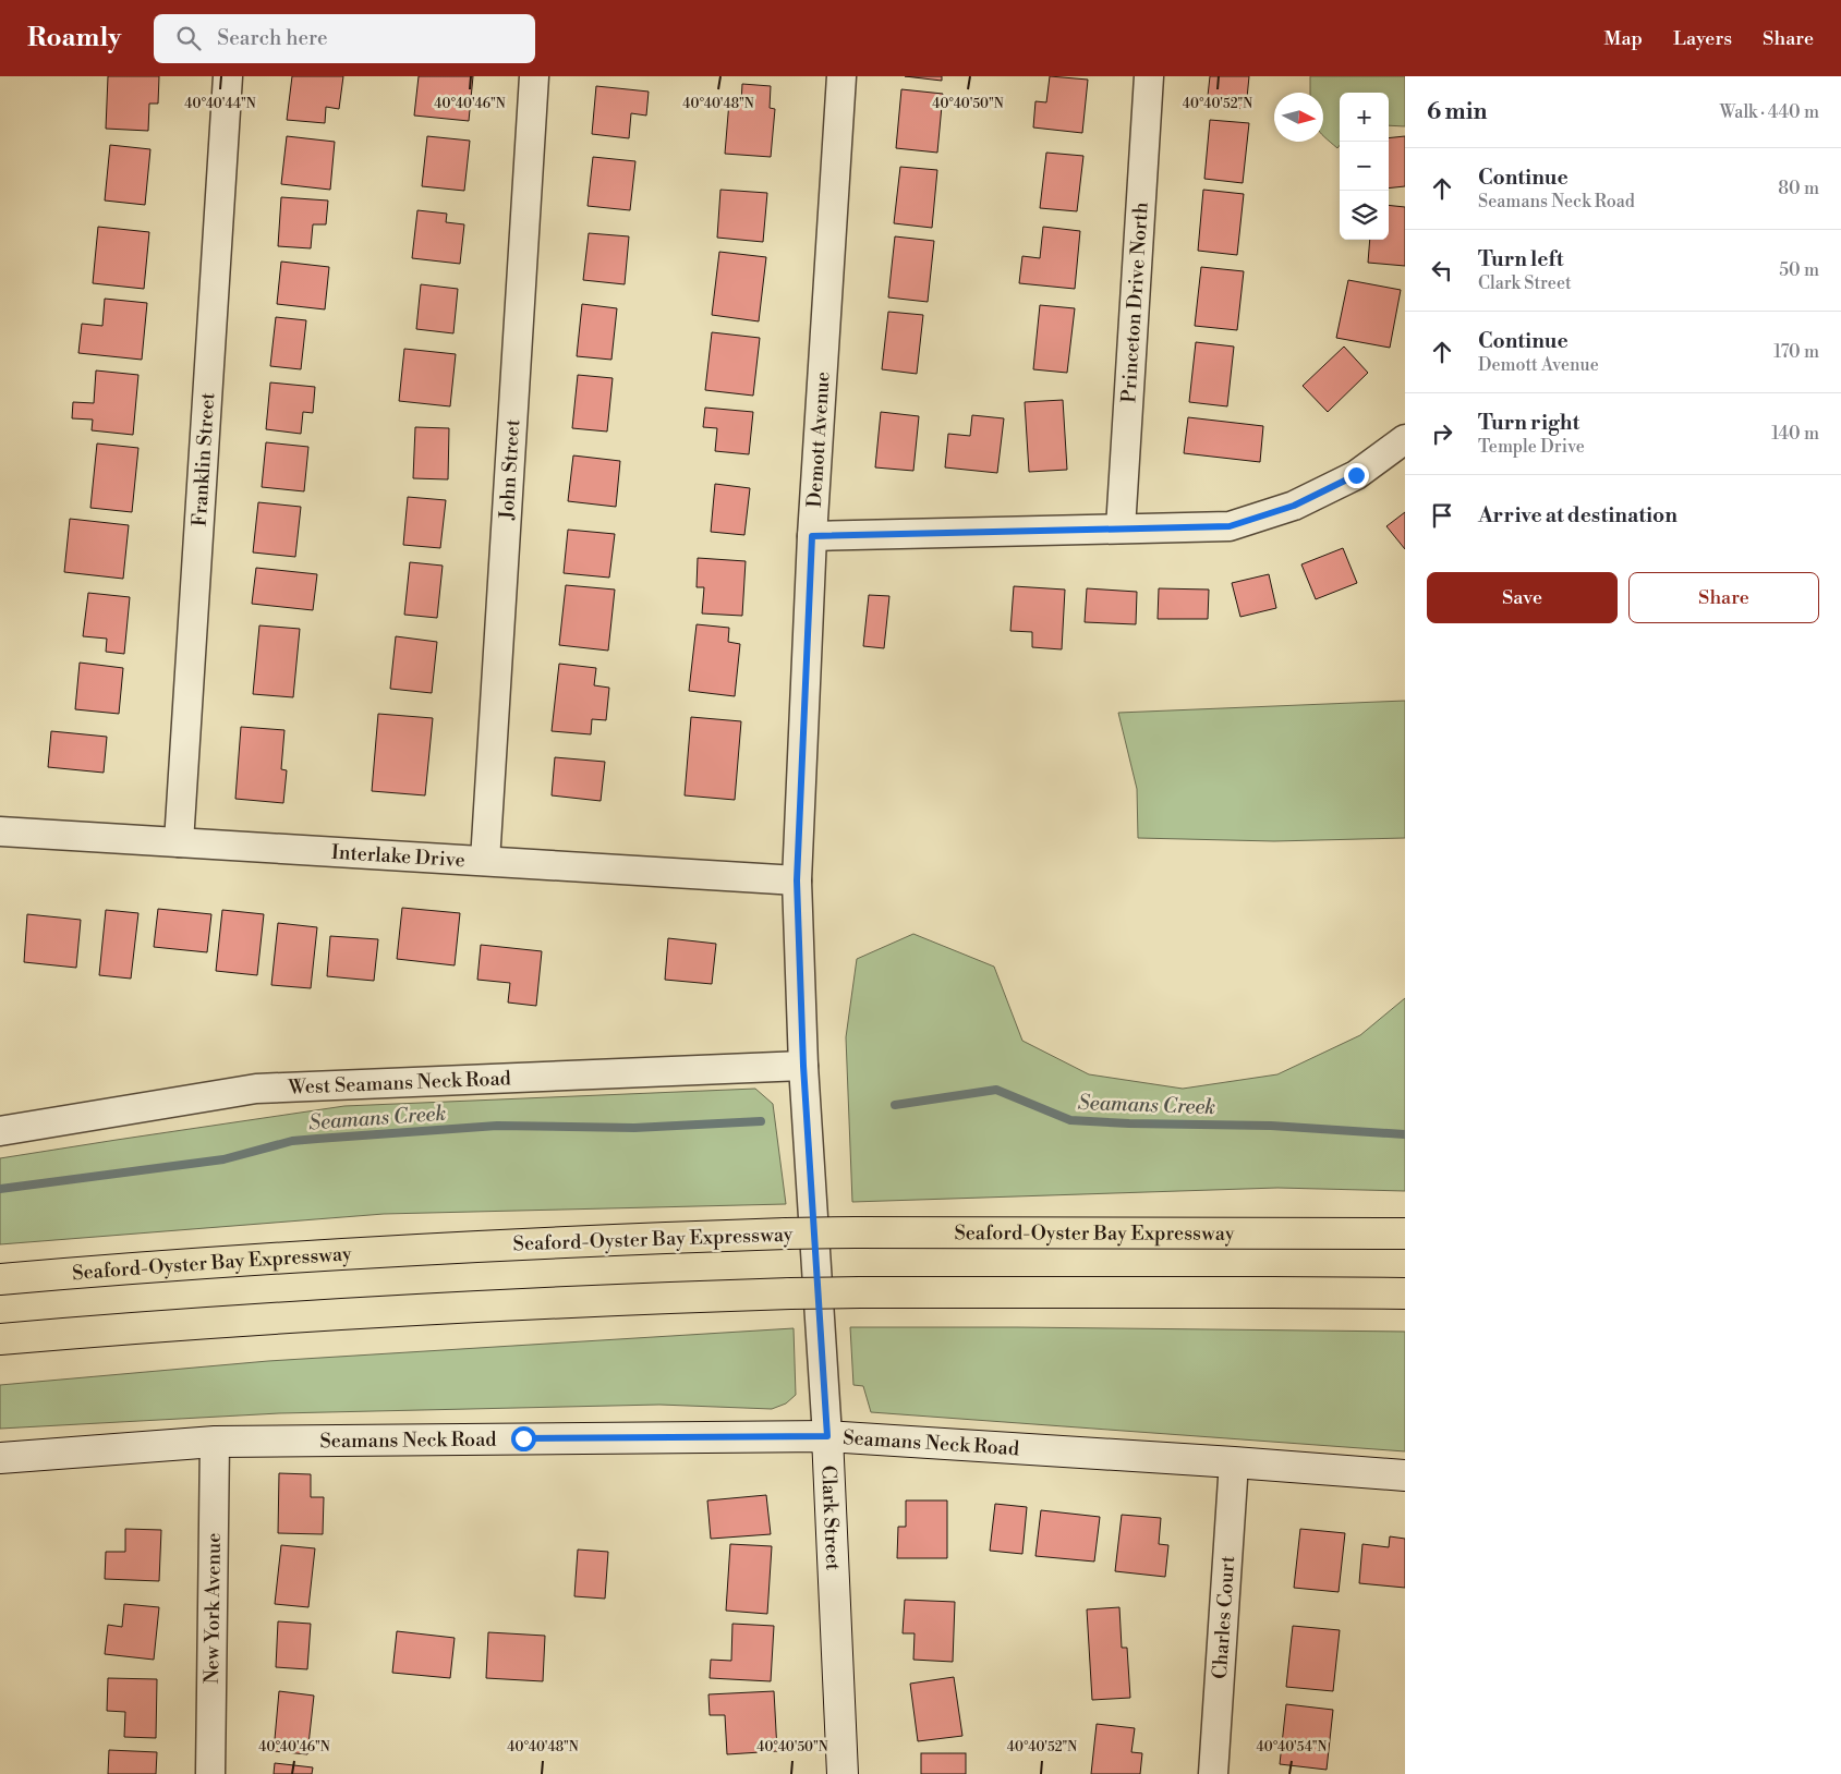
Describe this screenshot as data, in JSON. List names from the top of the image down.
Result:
{
  "streets": {
    "highway": ["Seaford-Oyster Bay Expressway"],
    "street": [
      "Princeton Drive North",
      "Demott Avenue",
      "Franklin Street",
      "John Street",
      "Interlake Drive",
      "West Seamans Neck Road",
      "Seamans Neck Road",
      "Clark Street",
      "New York Avenue",
      "Charles Court"
    ]
  },
  "crossings": [
    ["Demott Avenue", "Interlake Drive"],
    ["Demott Avenue", "West Seamans Neck Road"],
    ["Demott Avenue", "Seaford-Oyster Bay Expressway"],
    ["Demott Avenue", "Clark Street"],
    ["Franklin Street", "Interlake Drive"],
    ["John Street", "Interlake Drive"],
    ["Seaford-Oyster Bay Expressway", "Clark Street"],
    ["Seamans Neck Road", "Clark Street"],
    ["Seamans Neck Road", "New York Avenue"],
    ["Seamans Neck Road", "Charles Court"]
  ],
  "water": ["Seamans Creek"],
  "north": "right",
  "page": {
    "header": "Roamly",
    "search": "Search here",
    "nav": ["Map", "Layers", "Share"],
    "heading": ["6 min", "Walk · 440 m"],
    "map_buttons": ["+", "−"],
    "list": [
      ["Continue", "Seamans Neck Road", "80 m"],
      ["Turn left", "Clark Street", "50 m"],
      ["Continue", "Demott Avenue", "170 m"],
      ["Turn right", "Temple Drive", "140 m"],
      "Arrive at destination"
    ],
    "buttons": ["Save", "Share"]
  },
  "coordinates": [
    "40°40'44\"N",
    "40°40'46\"N",
    "40°40'48\"N",
    "40°40'50\"N",
    "40°40'52\"N",
    "40°40'54\"N"
  ]
}
